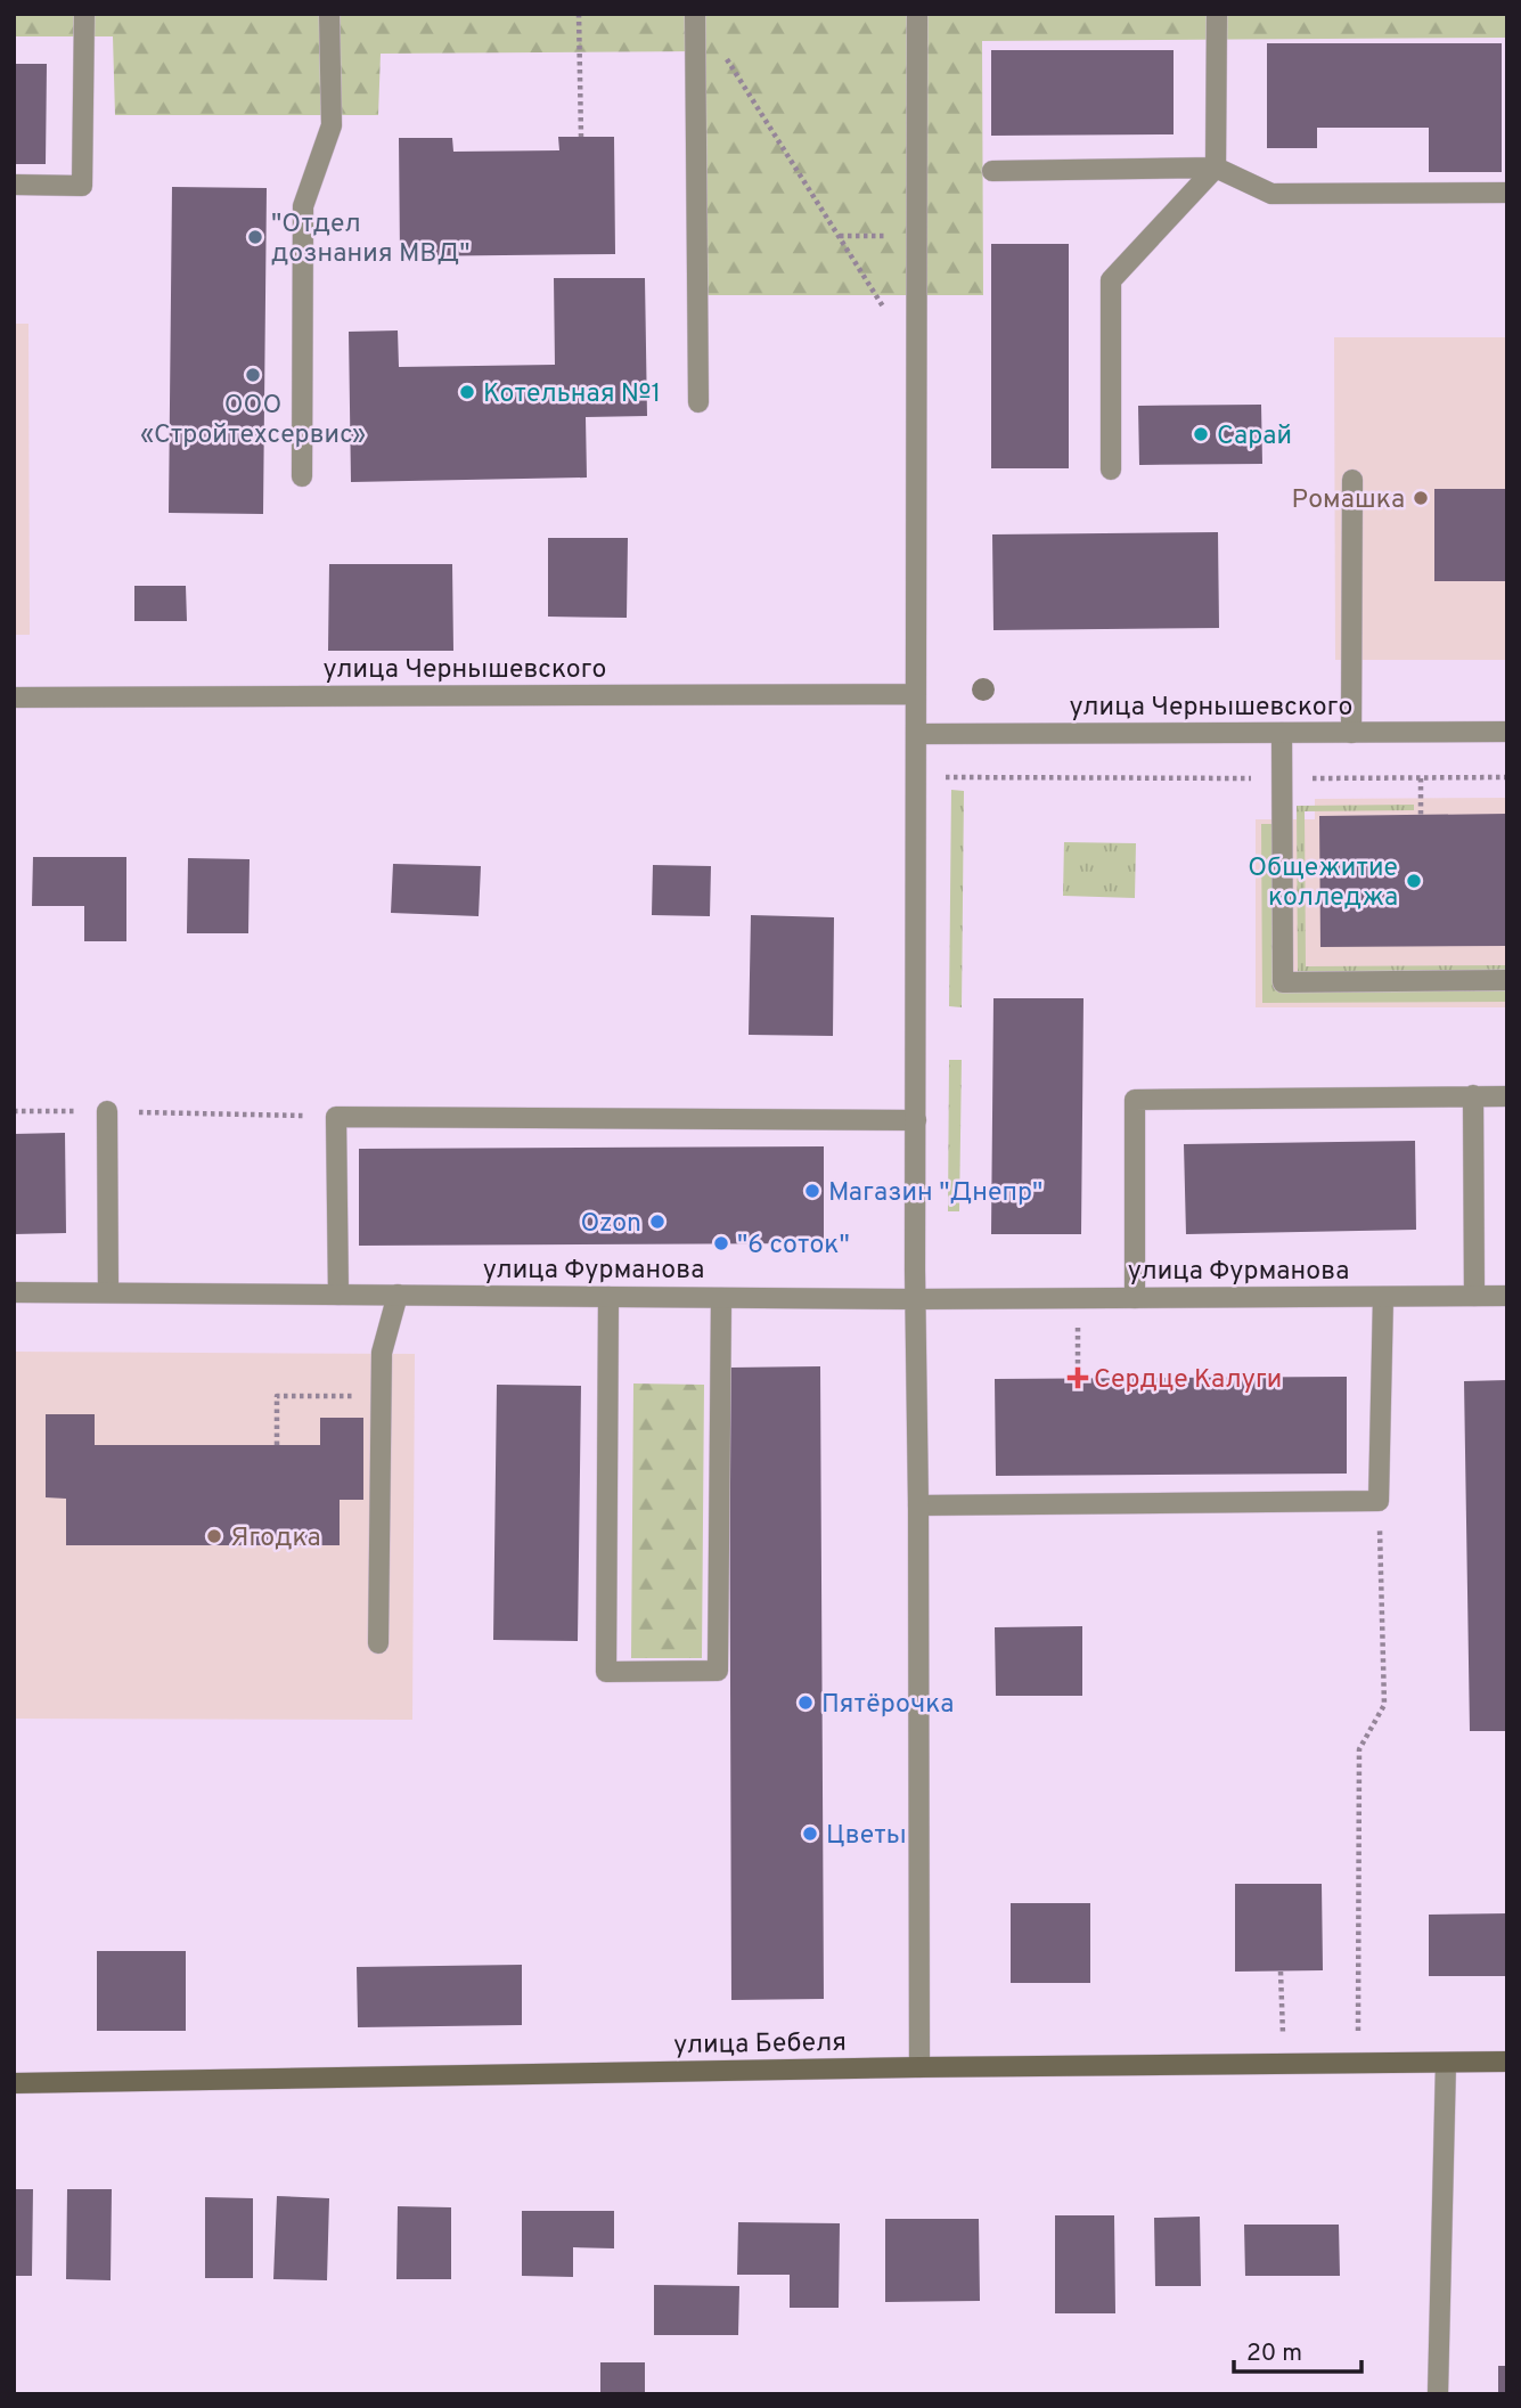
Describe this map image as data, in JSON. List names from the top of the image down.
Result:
{
  "streets": {
    "street": ["улица Чернышевского", "улица Фурманова", "улица Бебеля"]
  },
  "places": {
    "other": [
      "\"Отдел дознания МВД\"",
      "ООО «Стройтехсервис»",
      "Котельная №1",
      "Сарай",
      "Ромашка",
      "Общежитие колледжа",
      "Магазин \"Днепр\"",
      "Ozon",
      "\"6 соток\"",
      "Ягодка",
      "Пятёрочка",
      "Цветы"
    ],
    "health": ["Сердце Калуги"]
  },
  "scale_bar": "20 m"
}
